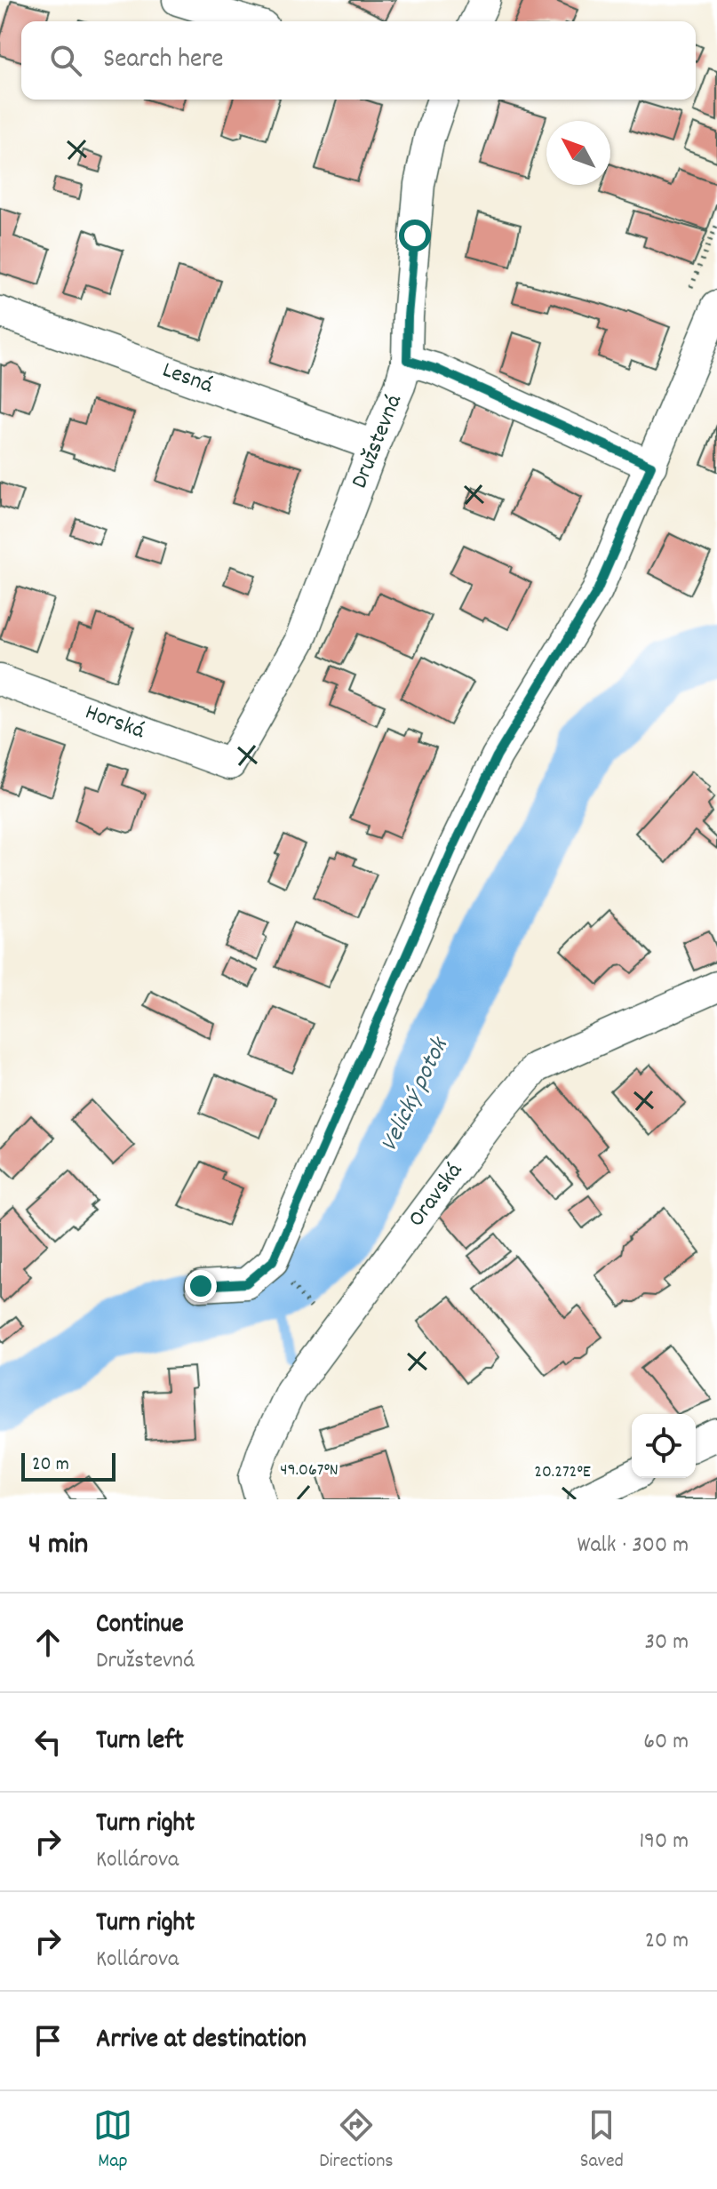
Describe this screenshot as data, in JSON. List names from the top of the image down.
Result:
{
  "streets": {
    "street": [
      "Lesná",
      "Družstevná",
      "Horská",
      "Oravská"
    ]
  },
  "crossings": [
    ["Lesná", "Družstevná"],
    ["Družstevná", "Horská"]
  ],
  "water": ["Velický potok"],
  "scale_bar": "20 m",
  "north": "top left",
  "page": {
    "search": "Search here",
    "scale": "20 m",
    "heading": ["4 min", "Walk · 300 m"],
    "list": [
      ["Continue", "Družstevná", "30 m"],
      ["Turn left", "60 m"],
      ["Turn right", "Kollárova", "190 m"],
      ["Turn right", "Kollárova", "20 m"],
      "Arrive at destination"
    ],
    "nav": ["Map", "Directions", "Saved"]
  },
  "coordinates": ["49.067°N", "20.272°E"]
}
